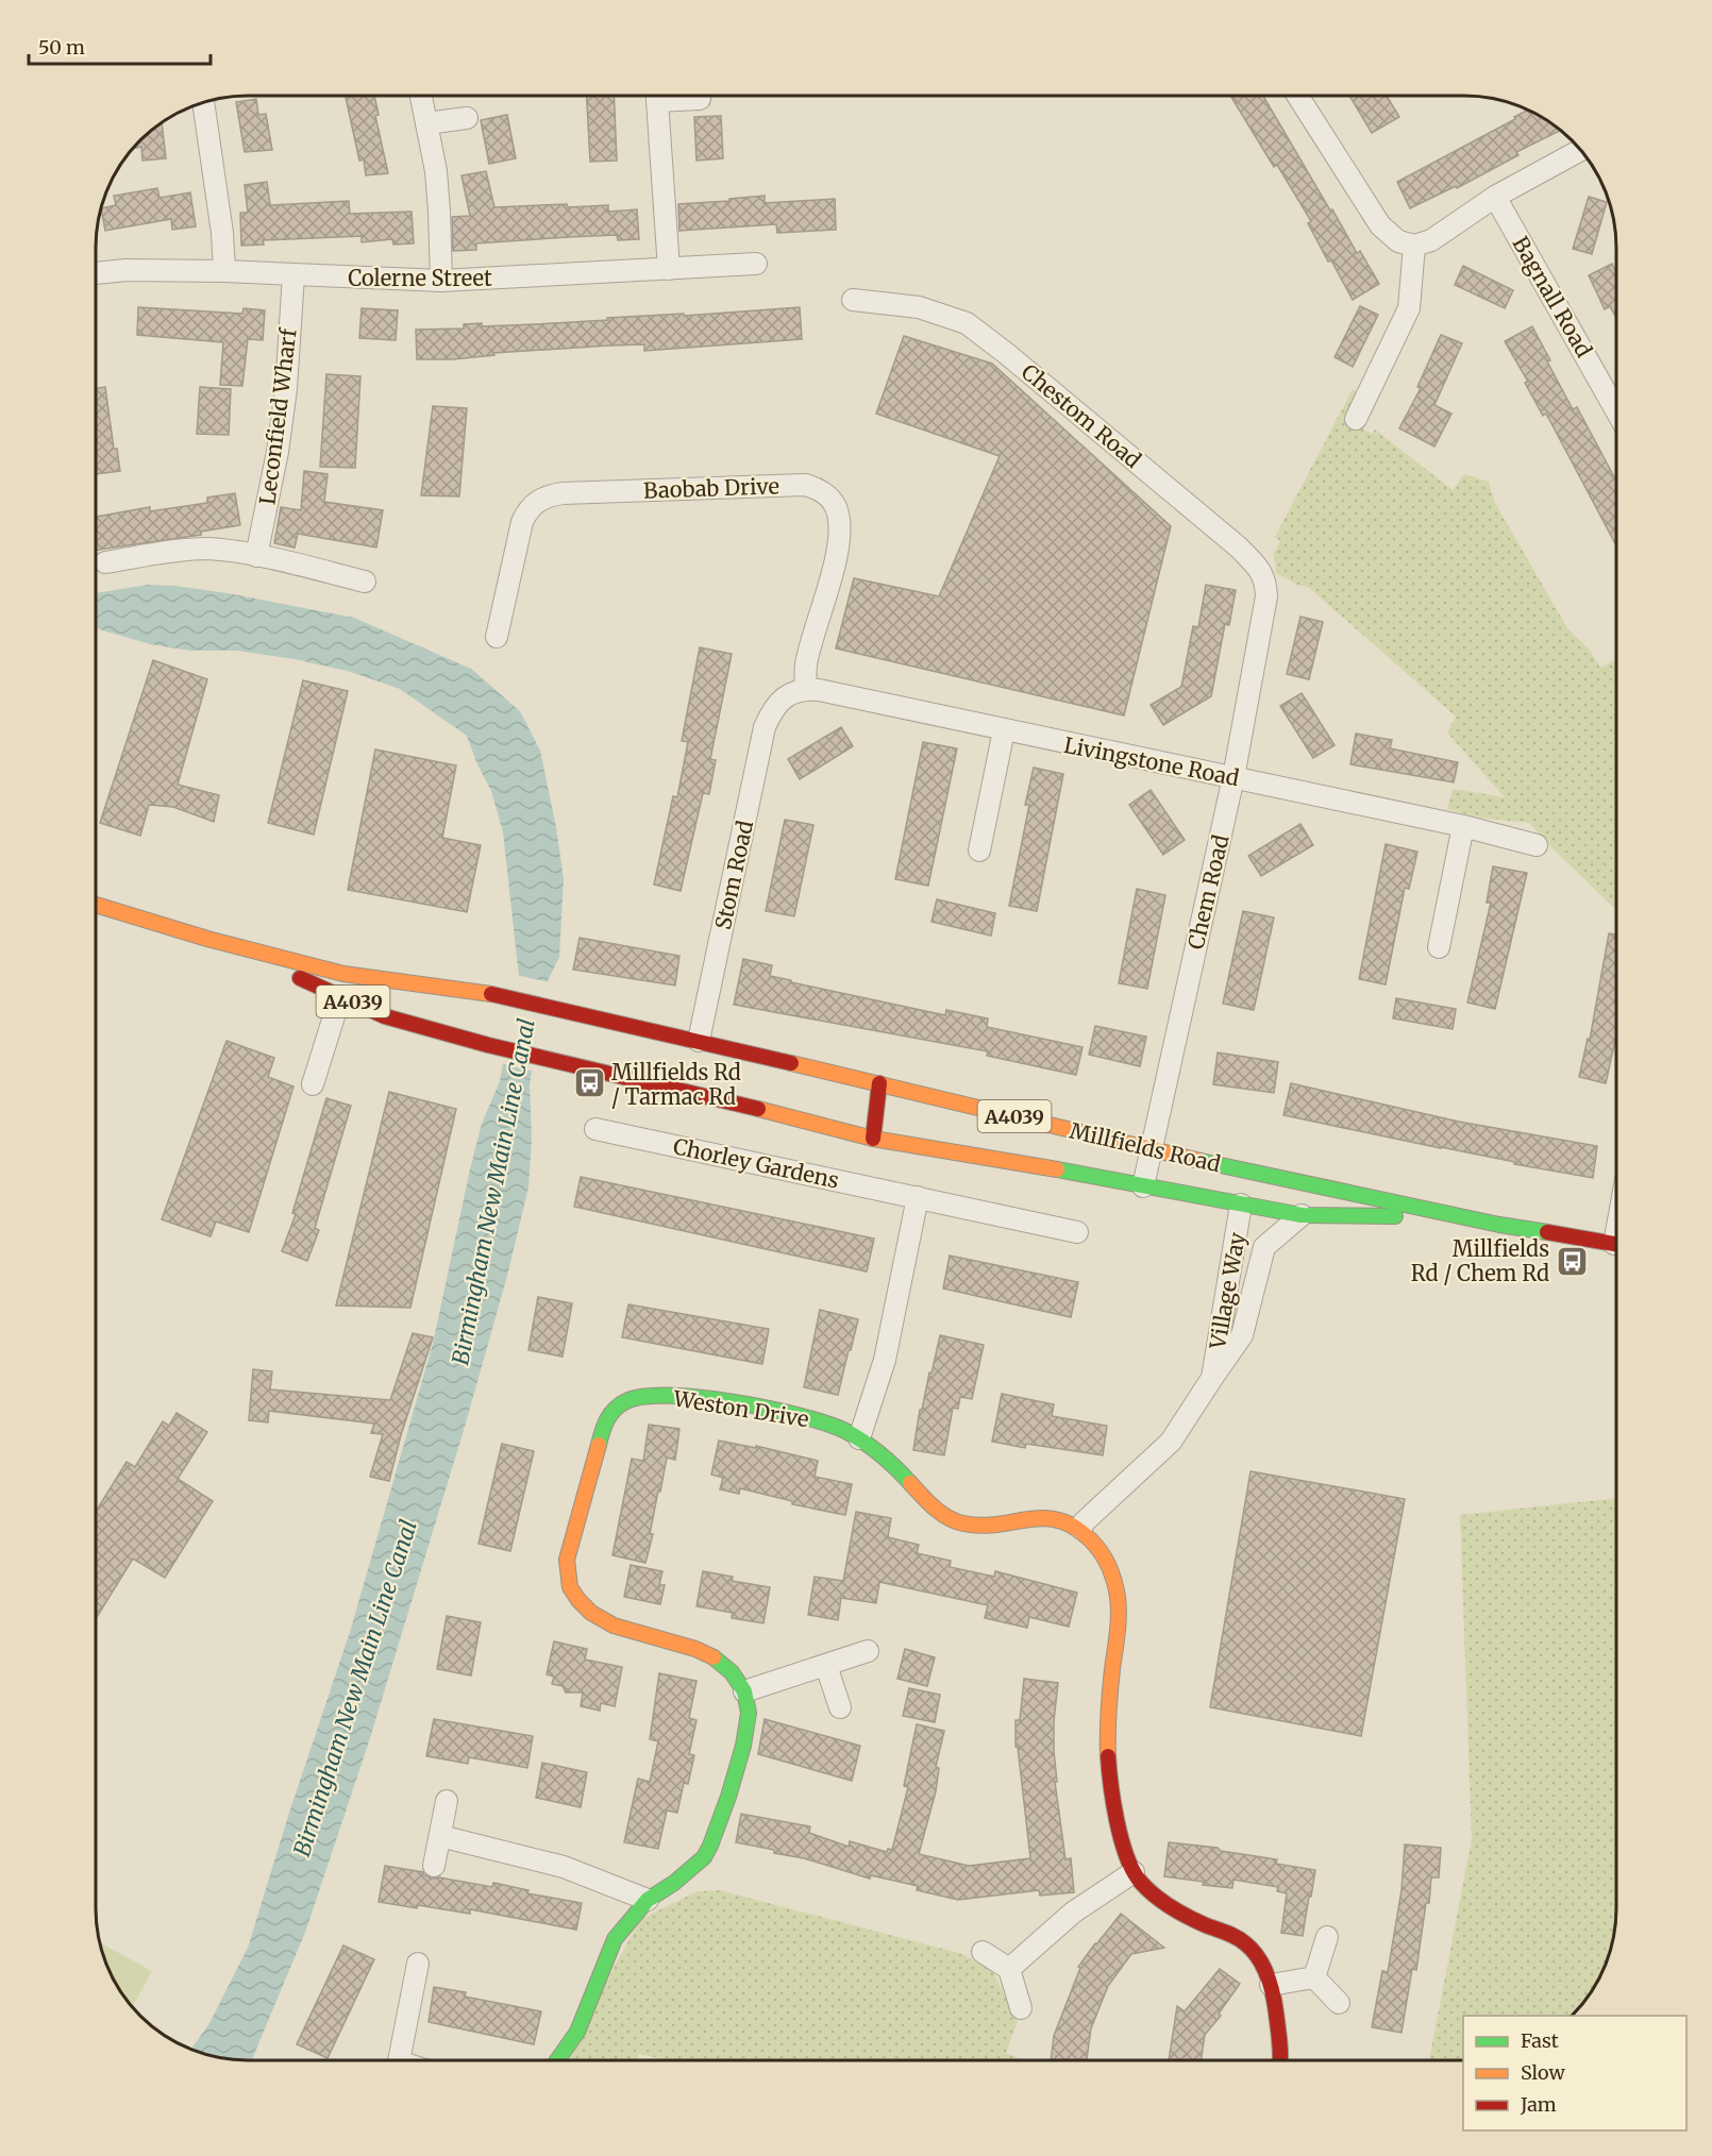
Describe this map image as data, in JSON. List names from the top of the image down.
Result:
{
  "streets": {
    "main road": ["A4039", "Millfields Road", "Weston Drive"],
    "street": [
      "Colerne Street",
      "Bagnall Road",
      "Chestom Road",
      "Leconfield Wharf",
      "Baobab Drive",
      "Livingstone Road",
      "Stom Road",
      "Chem Road",
      "Chorley Gardens",
      "Village Way"
    ]
  },
  "crossings": [
    ["Colerne Street", "Leconfield Wharf"],
    ["Chestom Road", "Chem Road"],
    ["Baobab Drive", "Livingstone Road"],
    ["Baobab Drive", "Stom Road"],
    ["Livingstone Road", "Stom Road"],
    ["Livingstone Road", "Chem Road"],
    ["Stom Road", "Millfields Road"],
    ["Chem Road", "Millfields Road"],
    ["A4039", "Millfields Road"],
    ["Millfields Road", "Village Way"],
    ["Village Way", "Weston Drive"]
  ],
  "water": ["Birmingham New Main Line Canal"],
  "places": {
    "bus stop": ["Millfields Rd / Tarmac Rd", "Millfields Rd / Chem Rd"]
  },
  "legend": ["Fast", "Slow", "Jam"],
  "scale_bar": "50 m"
}
